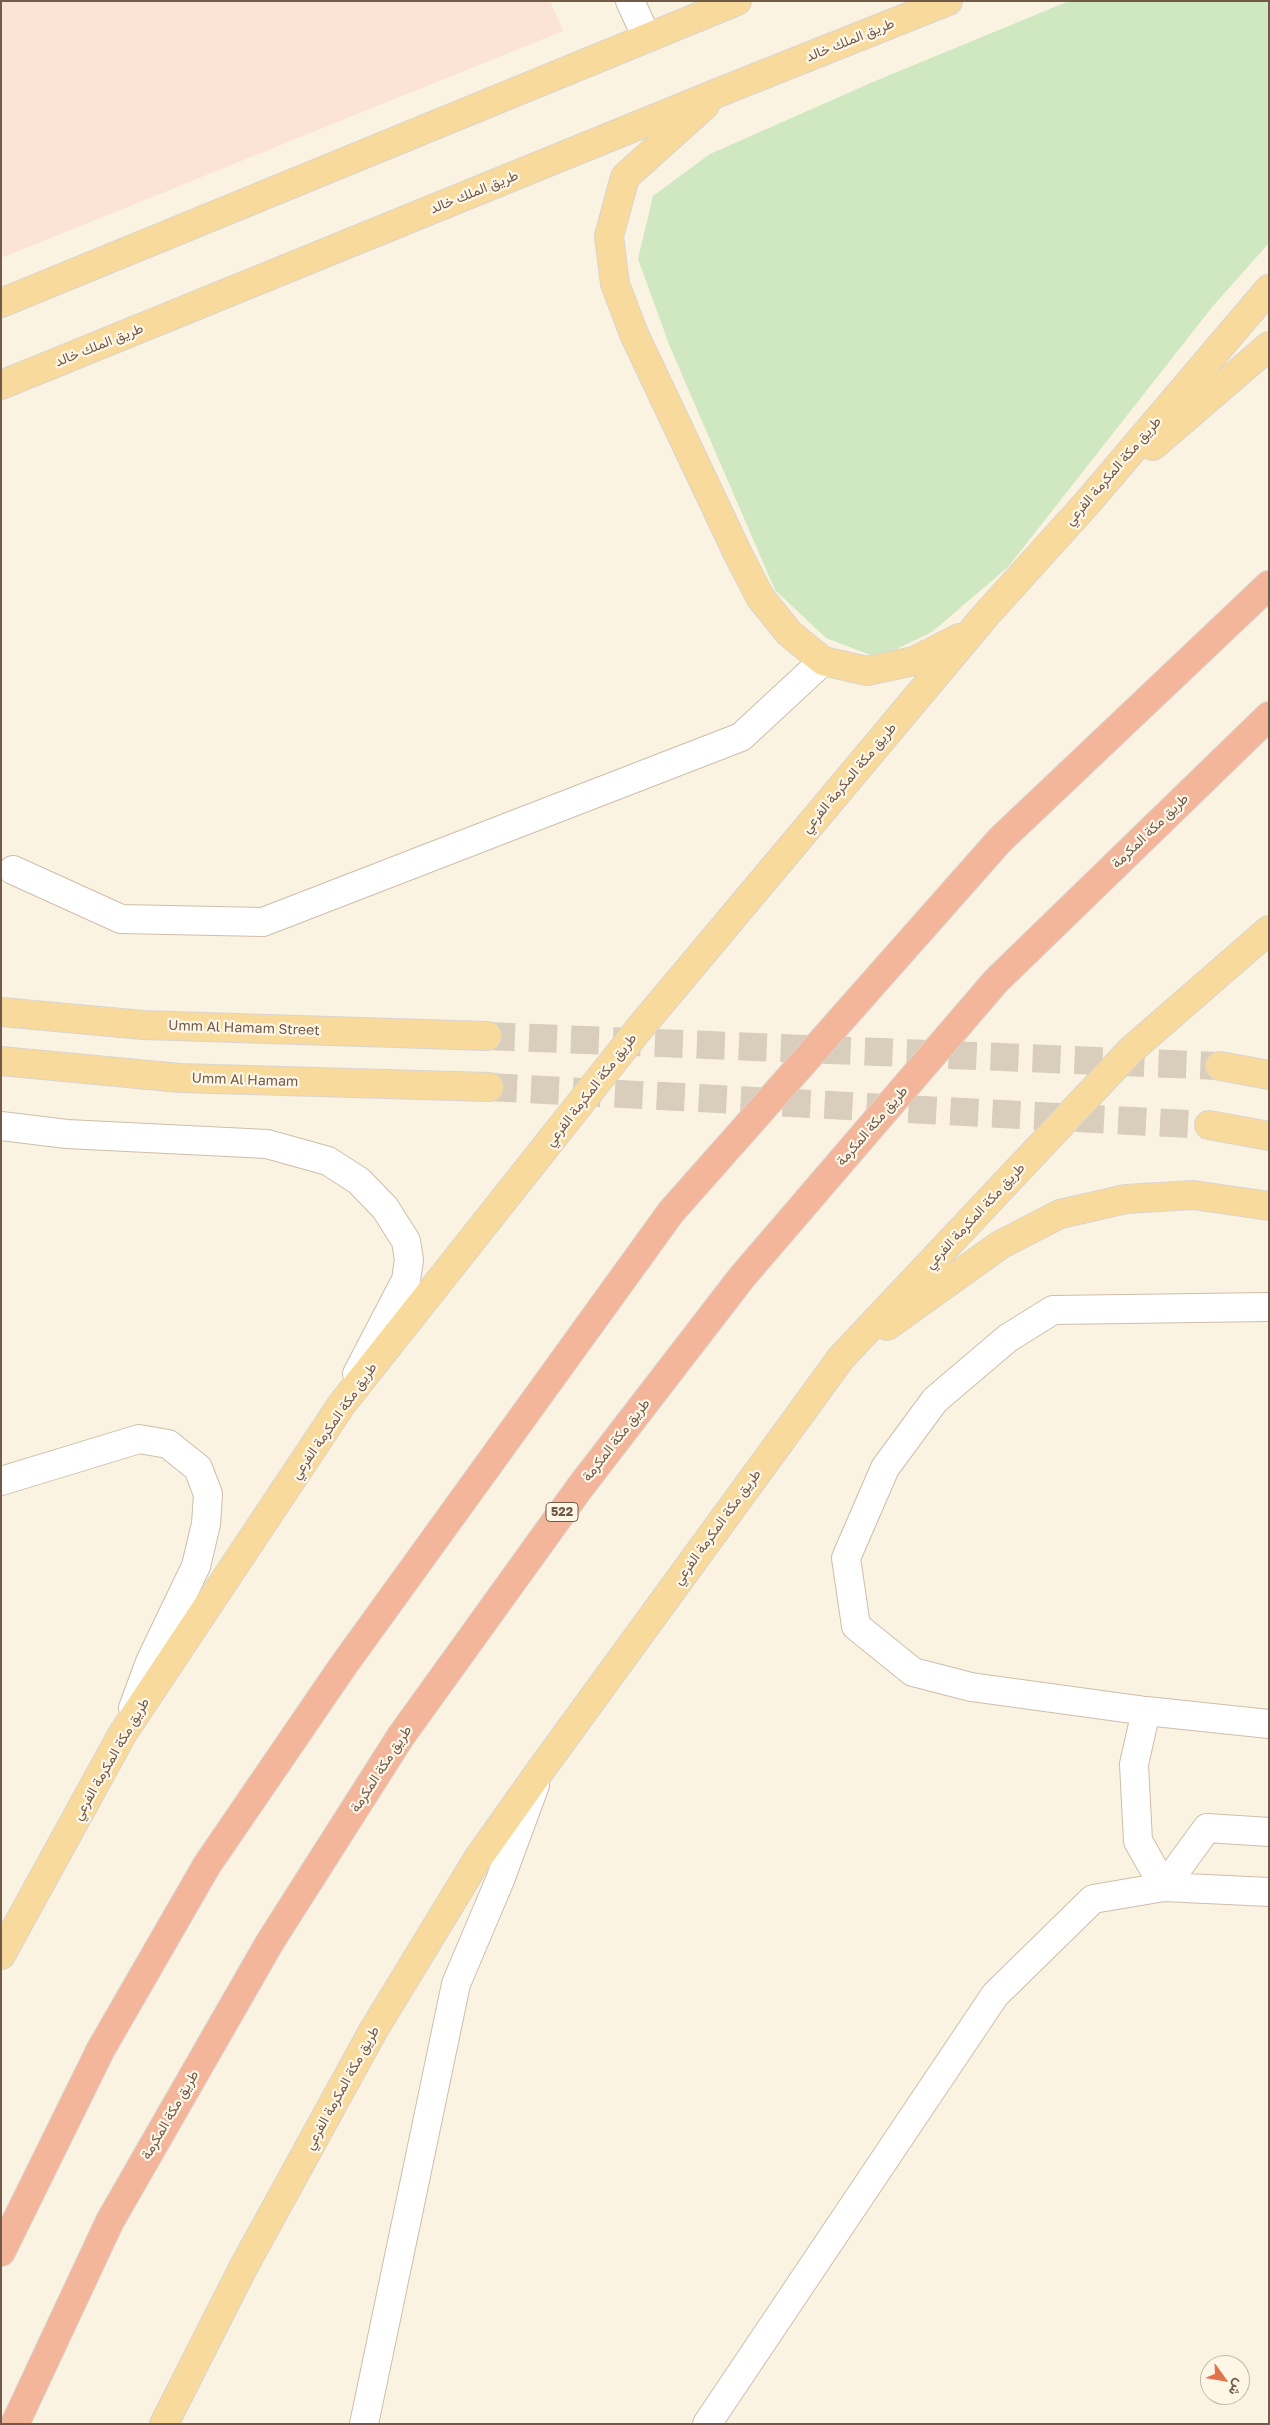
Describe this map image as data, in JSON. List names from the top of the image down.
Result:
{
  "streets": {
    "highway": ["طريق مكة المكرمة", "522"],
    "main road": [
      "طريق الملك خالد",
      "طريق مكة المكرمة الفرعي",
      "Umm Al Hamam Street",
      "Umm Al Hamam"
    ]
  },
  "north": "bottom right"
}
